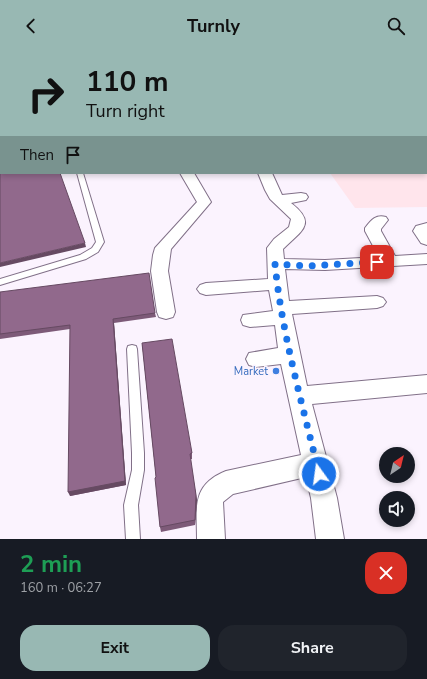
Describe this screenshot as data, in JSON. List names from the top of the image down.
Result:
{
  "places": ["Market"],
  "north": "top right",
  "page": {
    "header": "Turnly",
    "turn": ["110 m", "Turn right"],
    "then": "Then",
    "heading": ["2 min", "160 m · 06:27"],
    "buttons": ["Exit", "Share"]
  }
}
